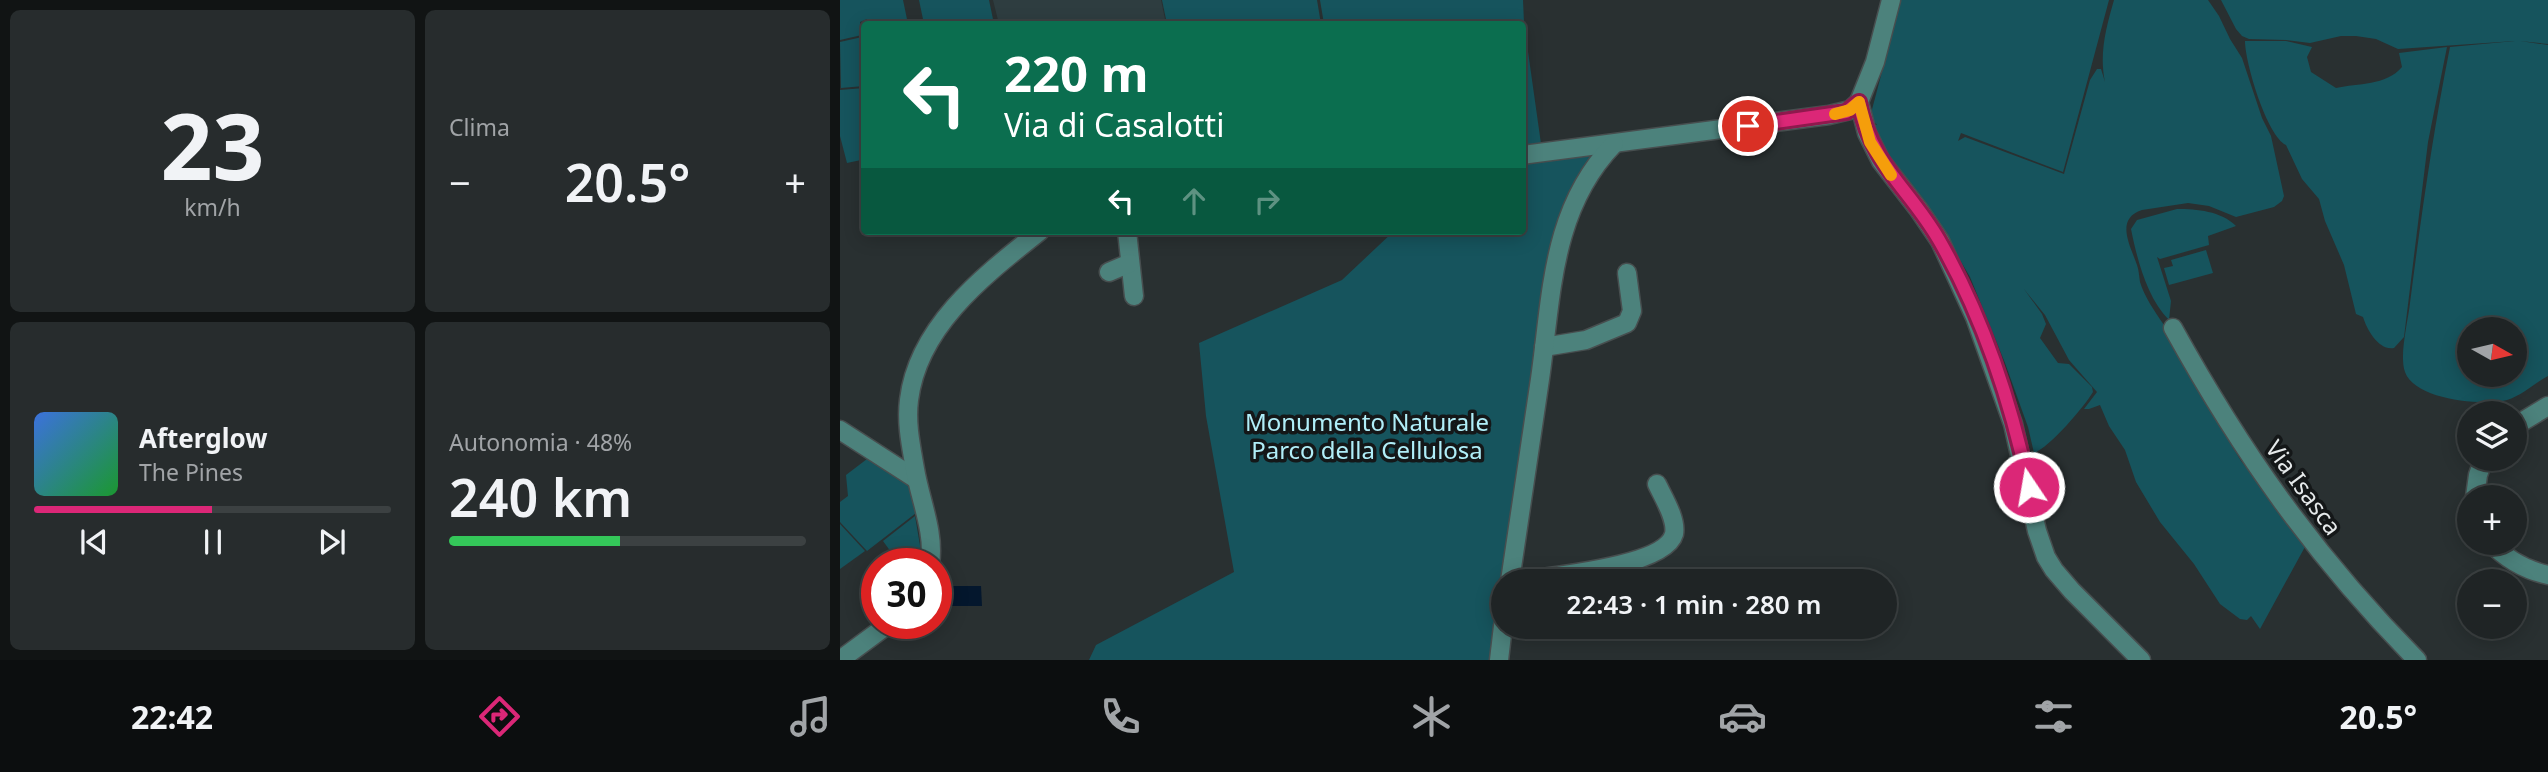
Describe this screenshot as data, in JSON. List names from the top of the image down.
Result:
{
  "streets": {
    "street": ["Via Isasca"]
  },
  "parks": ["Monumento Naturale Parco della Cellulosa"],
  "north": "right",
  "page": {
    "tile": [
      ["23", "km/h"],
      "Clima",
      ["Autonomia · 48%", "240 km"]
    ],
    "turn": ["220 m", "Via di Casalotti"],
    "heat": ["−", "20.5°", "+"],
    "map_buttons": ["+", "−"],
    "song": ["Afterglow", "The Pines"],
    "limit": "30",
    "trip": "22:43 · 1 min · 280 m",
    "tabs": ["22:42", "20.5°"]
  }
}
